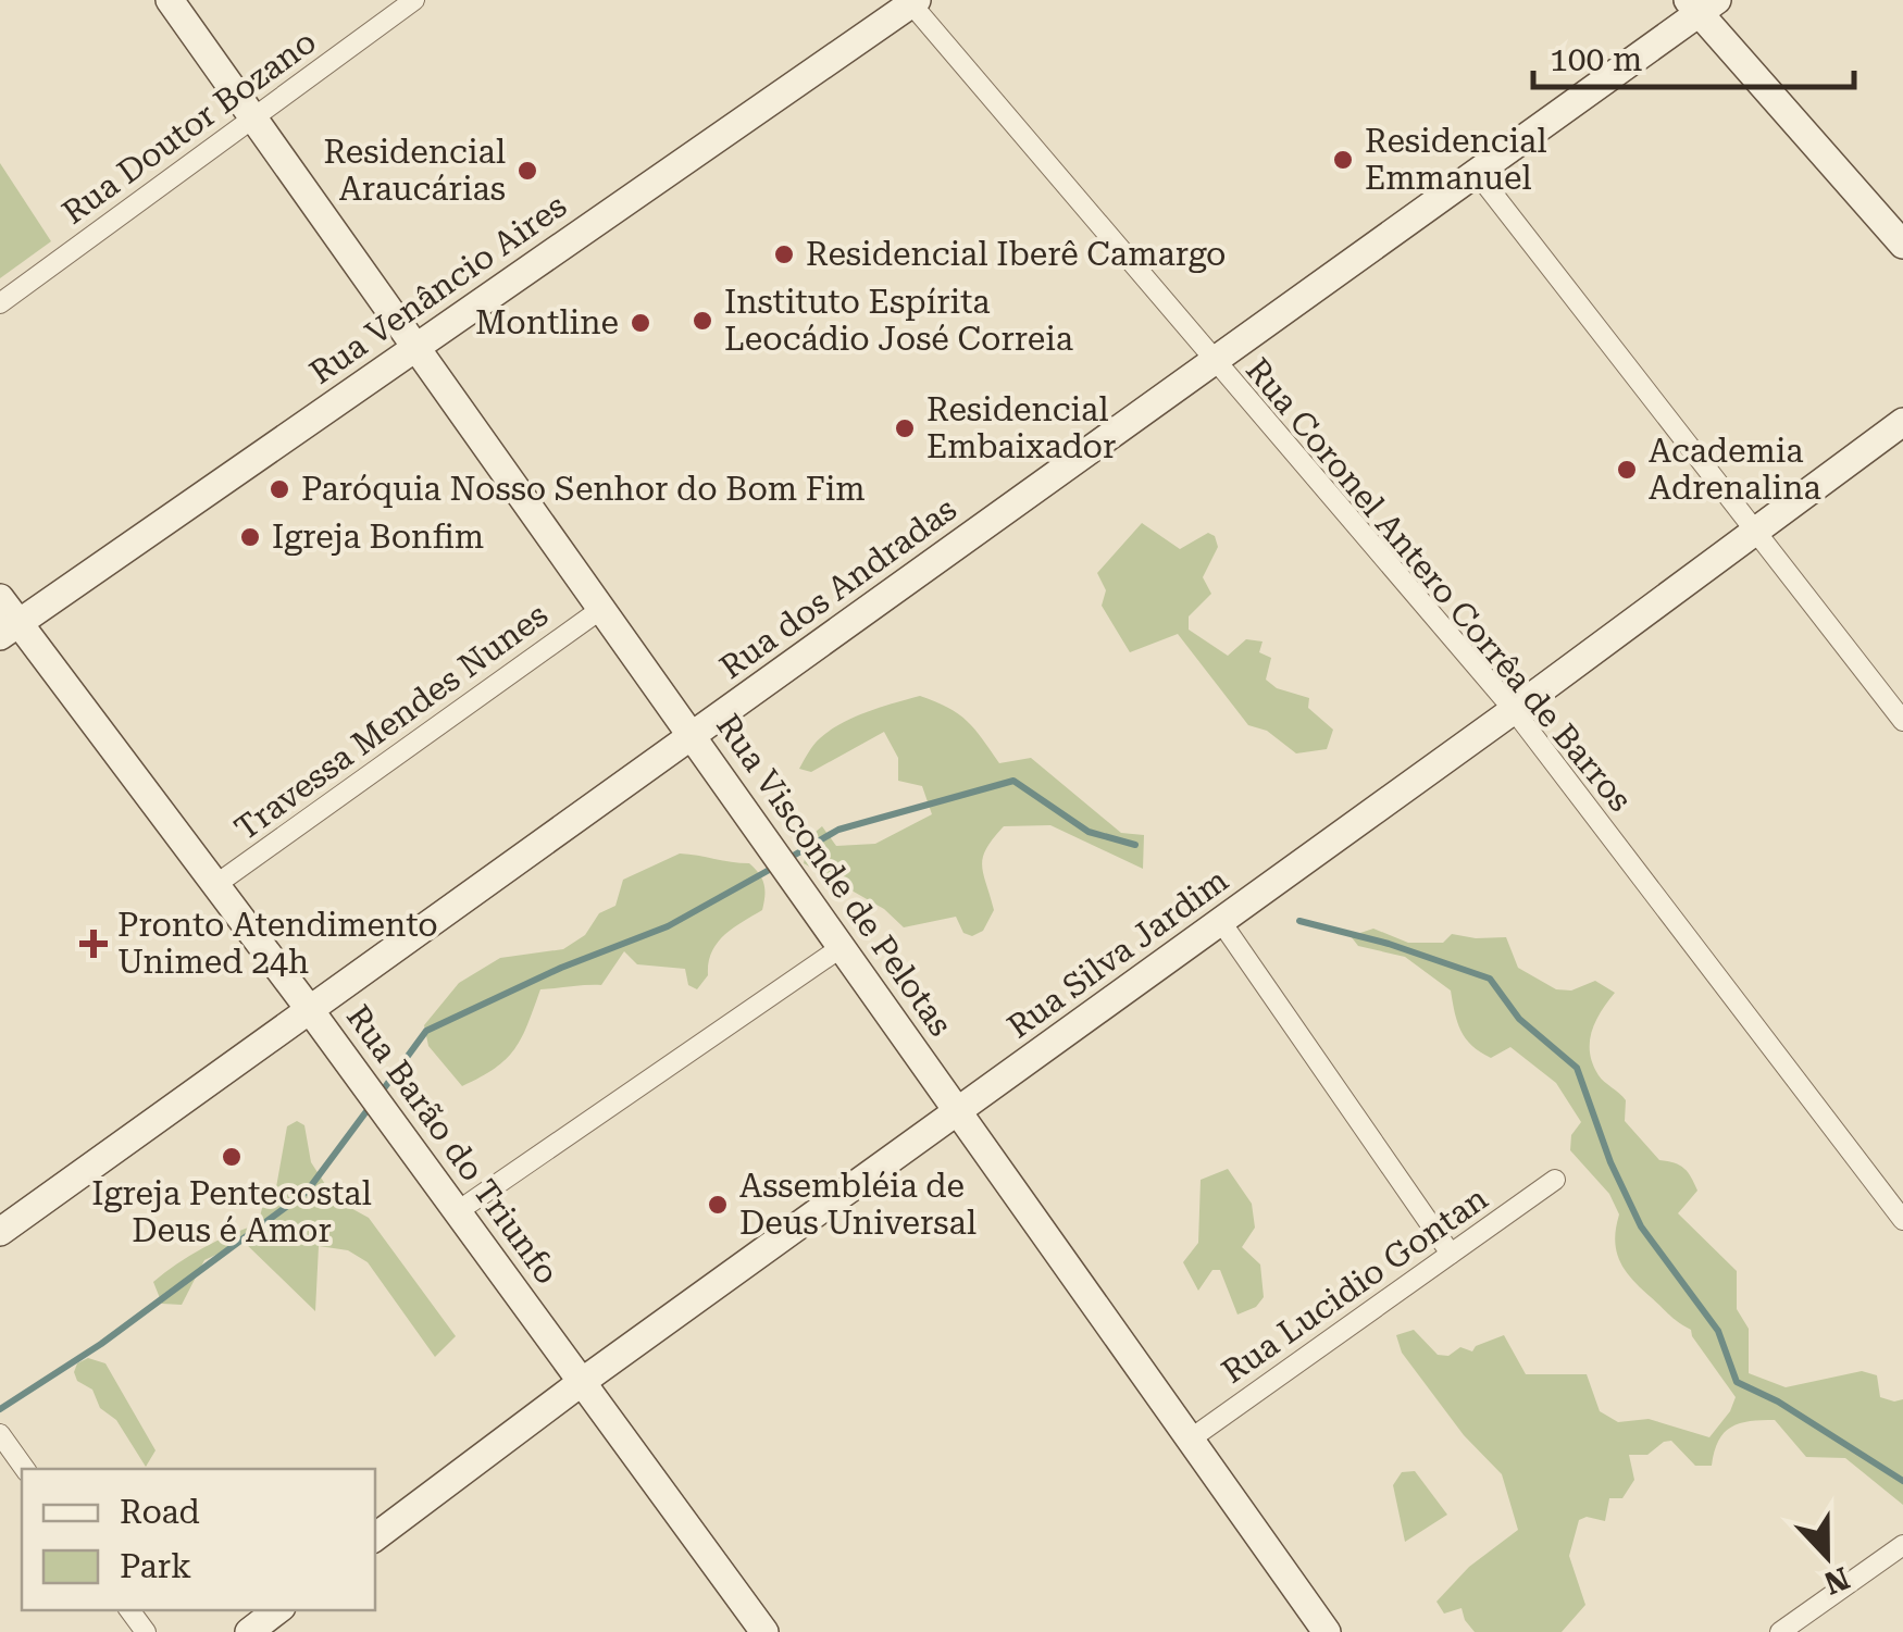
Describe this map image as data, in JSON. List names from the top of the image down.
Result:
{
  "streets": {
    "street": [
      "Rua Doutor Bozano",
      "Rua Venâncio Aires",
      "Rua Coronel Antero Corrêa de Barros",
      "Rua dos Andradas",
      "Travessa Mendes Nunes",
      "Rua Visconde de Pelotas",
      "Rua Silva Jardim",
      "Rua Barão do Triunfo",
      "Rua Lucidio Gontan"
    ]
  },
  "crossings": [
    ["Rua Doutor Bozano", "Rua Visconde de Pelotas"],
    ["Rua Venâncio Aires", "Rua Coronel Antero Corrêa de Barros"],
    ["Rua Venâncio Aires", "Rua Visconde de Pelotas"],
    ["Rua Venâncio Aires", "Rua Barão do Triunfo"],
    ["Rua Coronel Antero Corrêa de Barros", "Rua dos Andradas"],
    ["Rua Coronel Antero Corrêa de Barros", "Rua Silva Jardim"],
    ["Rua dos Andradas", "Rua Visconde de Pelotas"],
    ["Rua dos Andradas", "Rua Barão do Triunfo"],
    ["Travessa Mendes Nunes", "Rua Visconde de Pelotas"],
    ["Travessa Mendes Nunes", "Rua Barão do Triunfo"],
    ["Rua Visconde de Pelotas", "Rua Silva Jardim"],
    ["Rua Visconde de Pelotas", "Rua Lucidio Gontan"],
    ["Rua Silva Jardim", "Rua Barão do Triunfo"]
  ],
  "places": {
    "other": [
      "Residencial Emmanuel",
      "Residencial Araucárias",
      "Residencial Iberê Camargo",
      "Instituto Espírita Leocádio José Correia",
      "Montline",
      "Residencial Embaixador",
      "Academia Adrenalina",
      "Paróquia Nosso Senhor do Bom Fim",
      "Igreja Bonfim",
      "Igreja Pentecostal Deus é Amor",
      "Assembléia de Deus Universal"
    ],
    "health": ["Pronto Atendimento Unimed 24h"]
  },
  "legend": ["Road", "Park"],
  "scale_bar": "100 m",
  "north": "bottom"
}
